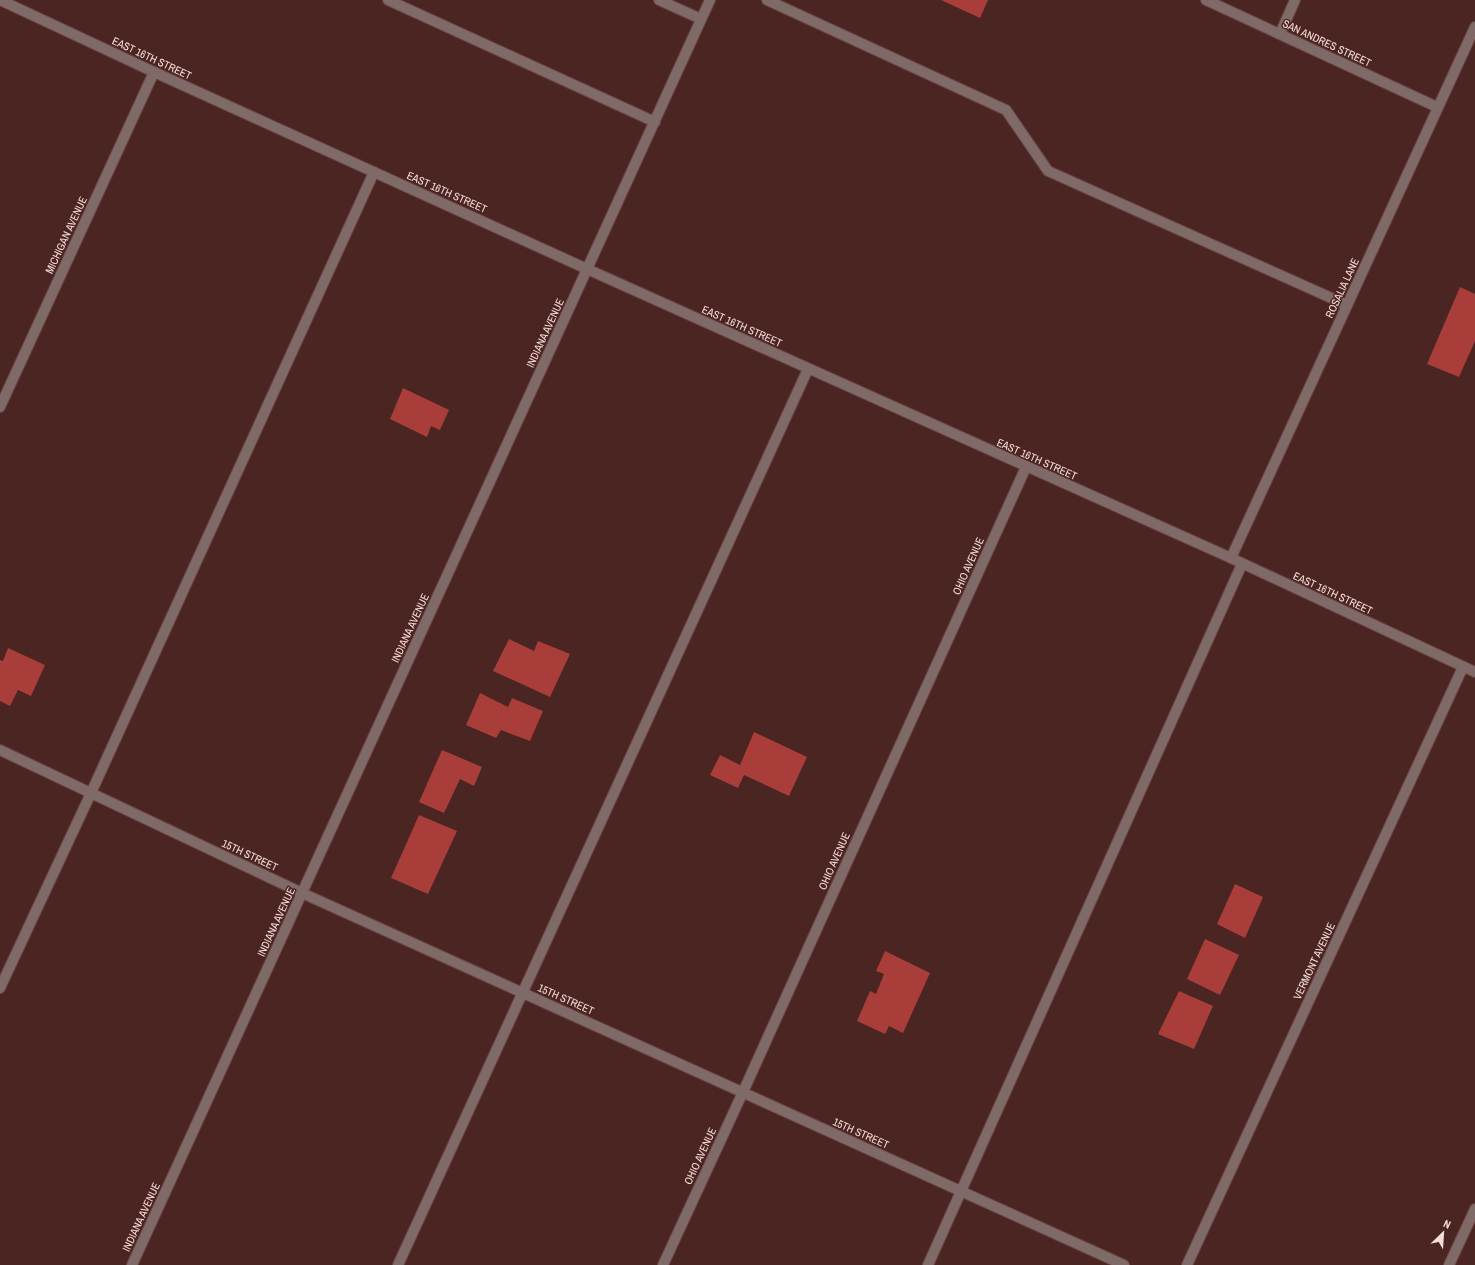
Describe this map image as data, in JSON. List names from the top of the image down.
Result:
{
  "streets": {
    "street": [
      "SAN ANDRES STREET",
      "EAST 16TH STREET",
      "MICHIGAN AVENUE",
      "ROSALIA LANE",
      "INDIANA AVENUE",
      "OHIO AVENUE",
      "15TH STREET",
      "VERMONT AVENUE"
    ]
  },
  "crossings": [
    ["SAN ANDRES STREET", "ROSALIA LANE"],
    ["EAST 16TH STREET", "MICHIGAN AVENUE"],
    ["EAST 16TH STREET", "ROSALIA LANE"],
    ["EAST 16TH STREET", "INDIANA AVENUE"],
    ["EAST 16TH STREET", "OHIO AVENUE"],
    ["EAST 16TH STREET", "VERMONT AVENUE"],
    ["INDIANA AVENUE", "15TH STREET"],
    ["OHIO AVENUE", "15TH STREET"]
  ],
  "north": "top right"
}
